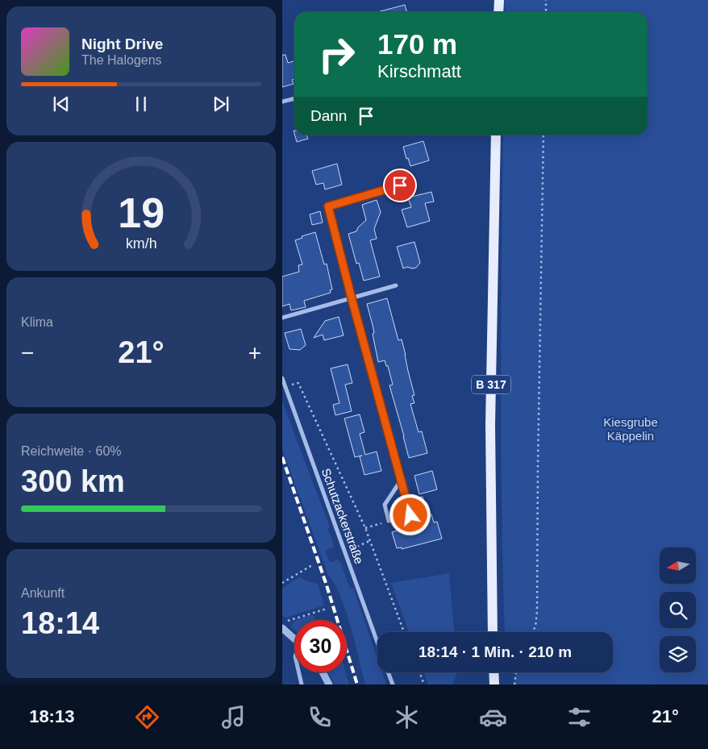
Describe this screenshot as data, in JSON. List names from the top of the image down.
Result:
{
  "streets": {
    "main road": ["B 317"],
    "street": ["Schutzackerstraße"]
  },
  "parks": ["Kiesgrube Käppelin"],
  "north": "left",
  "page": {
    "turn": ["170 m", "Kirschmatt"],
    "song": ["Night Drive", "The Halogens"],
    "then": "Dann",
    "tile": [
      "Klima",
      ["Reichweite · 60%", "300 km"],
      ["Ankunft", "18:14"]
    ],
    "heat": ["−", "21°", "+"],
    "limit": "30",
    "trip": "18:14 · 1 Min. · 210 m",
    "tabs": ["18:13", "21°"],
    "gauge": ["19", "km/h"]
  }
}
